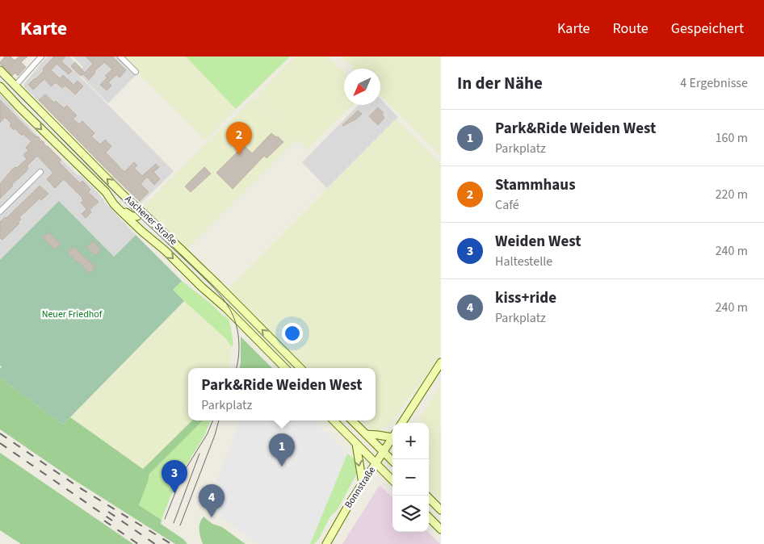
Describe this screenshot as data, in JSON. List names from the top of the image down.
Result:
{
  "streets": {
    "main road": ["Aachener Straße", "Bonnstraße"]
  },
  "parks": ["Neuer Friedhof"],
  "north": "bottom left",
  "page": {
    "header": "Karte",
    "nav": ["Karte", "Route", "Gespeichert"],
    "heading": ["In der Nähe", "4 Ergebnisse"],
    "list": [
      {
        "mark": "1",
        "name": "Park&Ride Weiden West",
        "note": "Parkplatz",
        "value": "160 m"
      },
      {
        "mark": "2",
        "name": "Stammhaus",
        "note": "Café",
        "value": "220 m"
      },
      {
        "mark": "3",
        "name": "Weiden West",
        "note": "Haltestelle",
        "value": "240 m"
      },
      {
        "mark": "4",
        "name": "kiss+ride",
        "note": "Parkplatz",
        "value": "240 m"
      }
    ],
    "pins": [
      "2",
      "1",
      "3",
      "4"
    ],
    "popup": ["Park&Ride Weiden West", "Parkplatz"],
    "map_buttons": ["+", "−"]
  }
}
